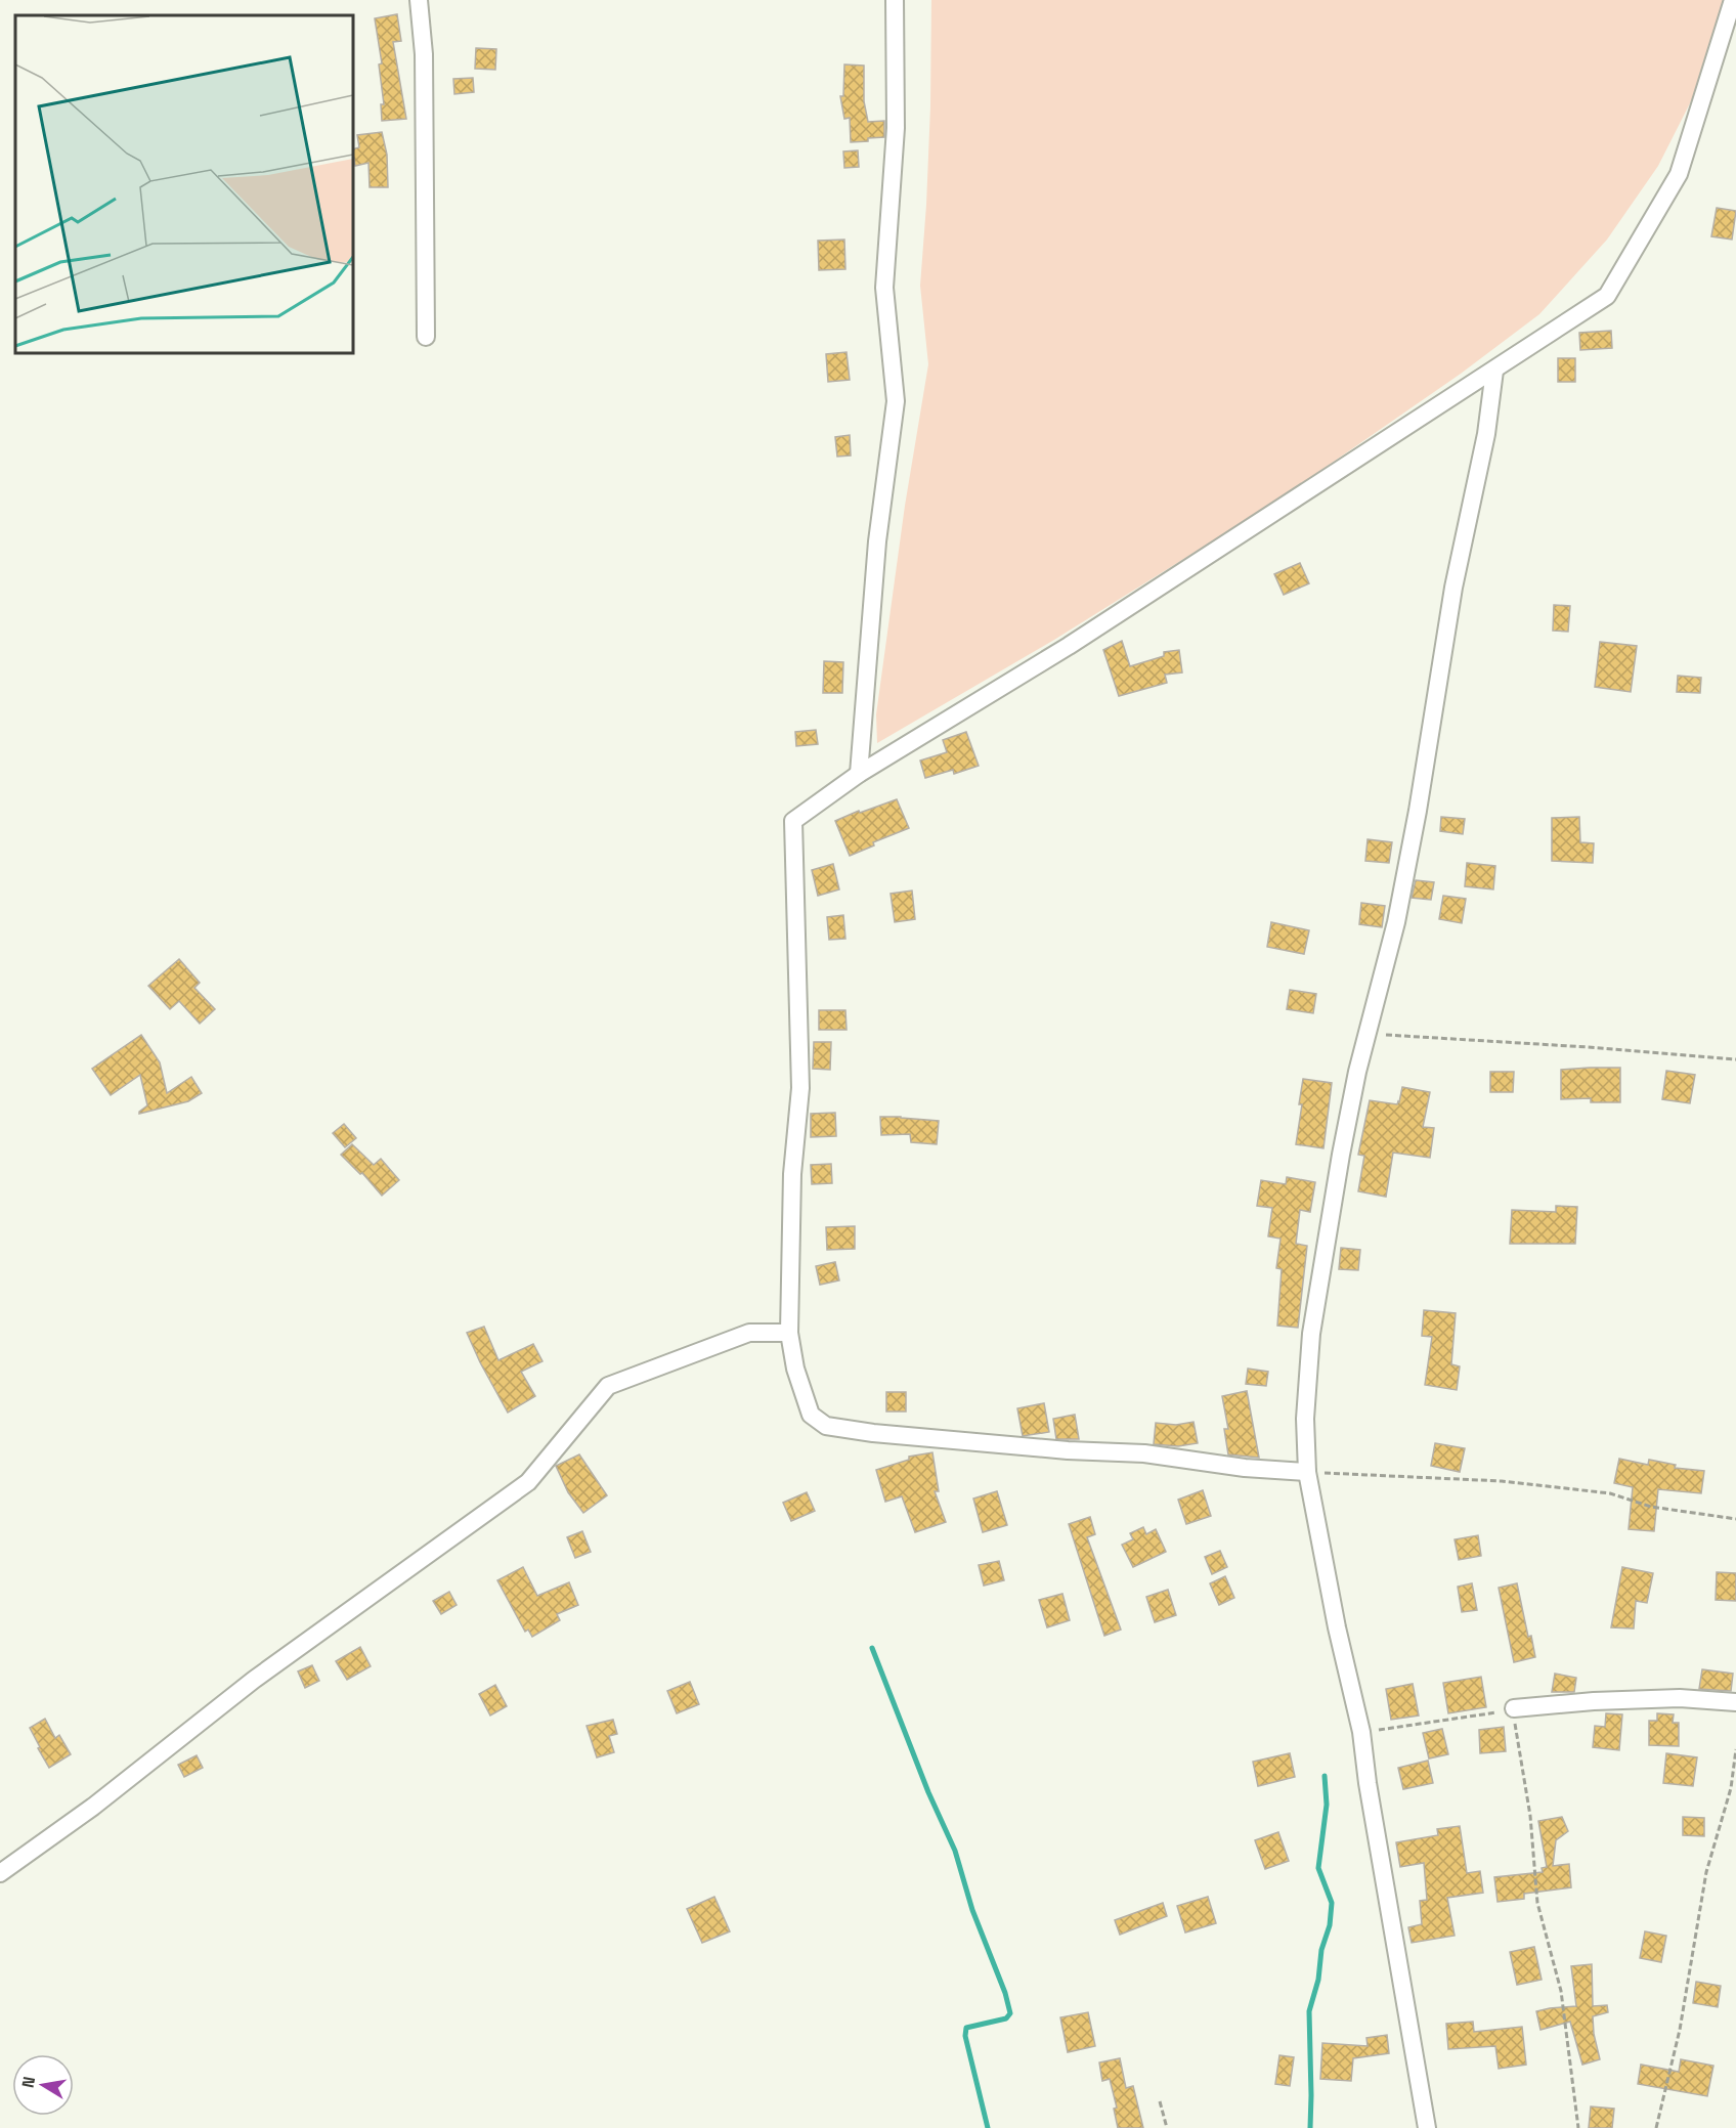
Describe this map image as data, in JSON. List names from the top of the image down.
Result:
{
  "north": "left"
}
